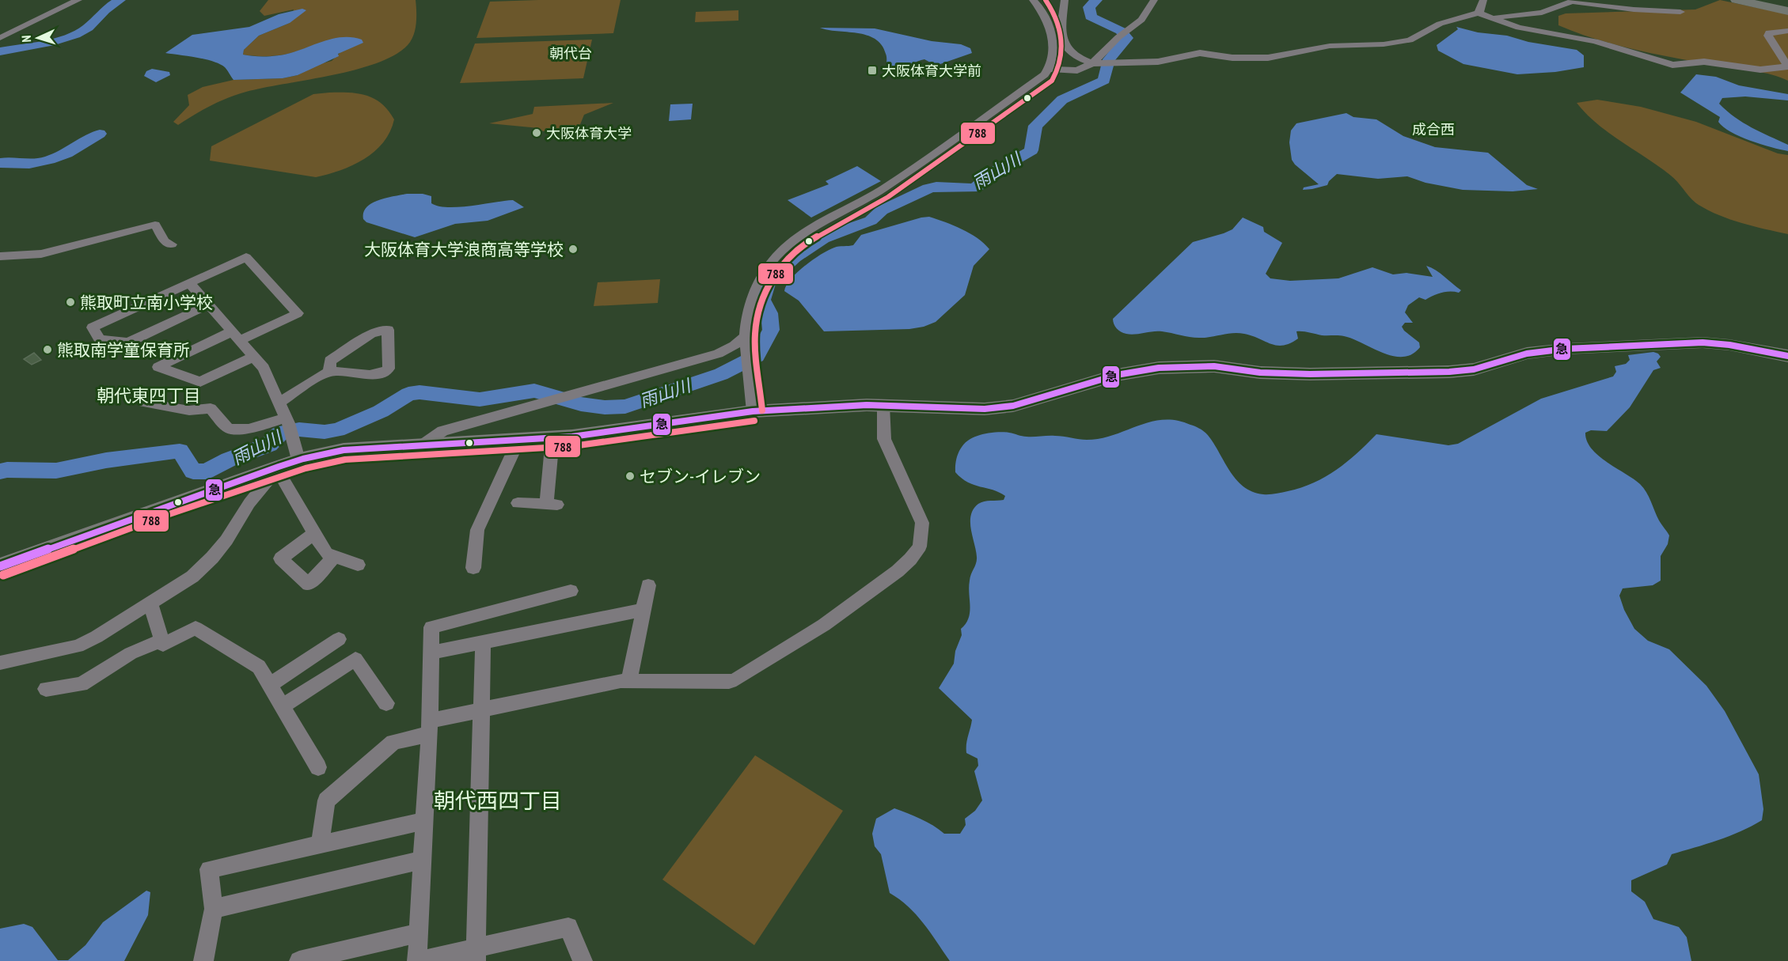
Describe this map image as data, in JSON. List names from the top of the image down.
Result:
{
  "districts": [
    "朝代台",
    "成合西",
    "朝代東四丁目",
    "朝代西四丁目"
  ],
  "water": ["雨山川"],
  "places": {
    "transit": ["大阪体育大学前"],
    "other": [
      "大阪体育大学",
      "大阪体育大学浪商高等学校",
      "熊取町立南小学校",
      "熊取南学童保育所",
      "セブン-イレブン"
    ]
  },
  "lines": ["transit line 788", "transit line 急"],
  "north": "left"
}
